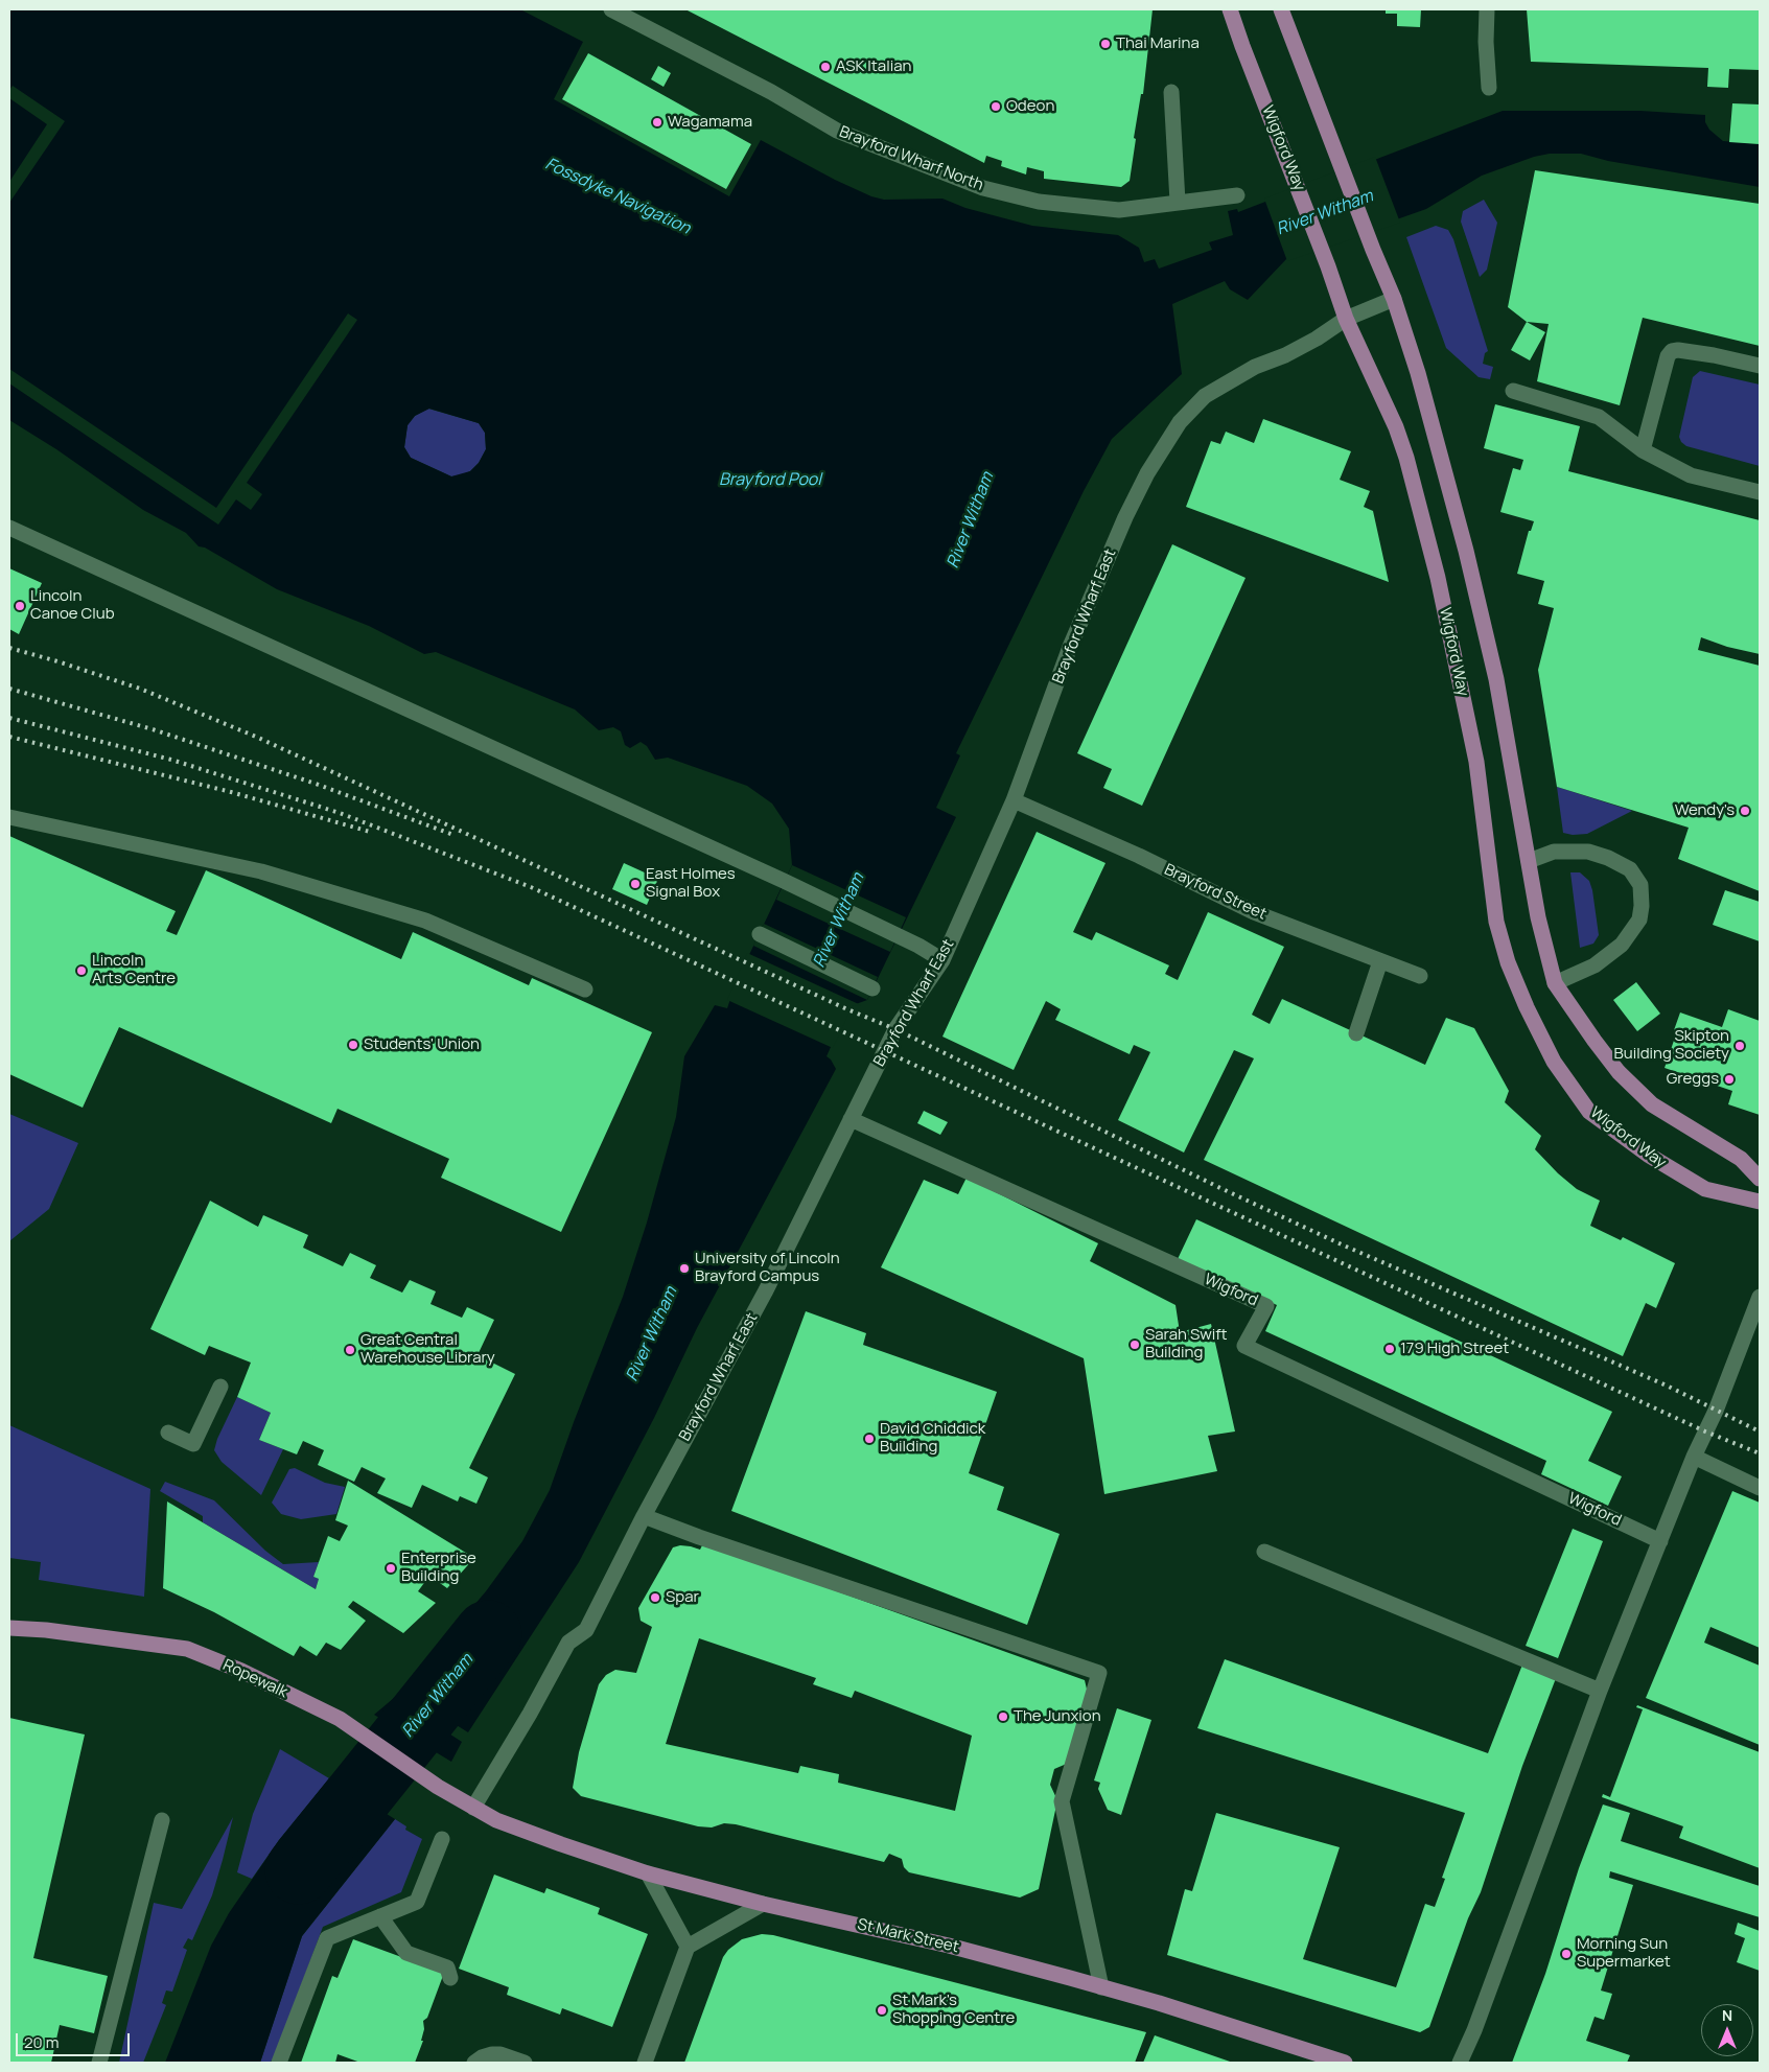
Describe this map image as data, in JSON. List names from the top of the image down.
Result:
{
  "streets": {
    "main road": ["Wigford Way", "Ropewalk", "St Mark Street"],
    "street": [
      "Brayford Wharf North",
      "Brayford Wharf East",
      "Brayford Street",
      "Wigford"
    ]
  },
  "crossings": [
    ["Wigford Way", "Brayford Wharf East"],
    ["Brayford Wharf East", "Brayford Street"],
    ["Brayford Wharf East", "Wigford"],
    ["Brayford Wharf East", "Ropewalk"],
    ["Brayford Wharf East", "St Mark Street"],
    ["Ropewalk", "St Mark Street"]
  ],
  "water": ["Fossdyke Navigation", "River Witham", "Brayford Pool"],
  "places": [
    "Thai Marina",
    "ASK Italian",
    "Odeon",
    "Wagamama",
    "Lincoln Canoe Club",
    "Wendy's",
    "East Holmes Signal Box",
    "Lincoln Arts Centre",
    "Students' Union",
    "Skipton Building Society",
    "Greggs",
    "University of Lincoln Brayford Campus",
    "Sarah Swift Building",
    "179 High Street",
    "Great Central Warehouse Library",
    "David Chiddick Building",
    "Enterprise Building",
    "Spar",
    "The Junxion",
    "Morning Sun Supermarket",
    "St Mark's Shopping Centre"
  ],
  "scale_bar": "20 m",
  "north": "top"
}
